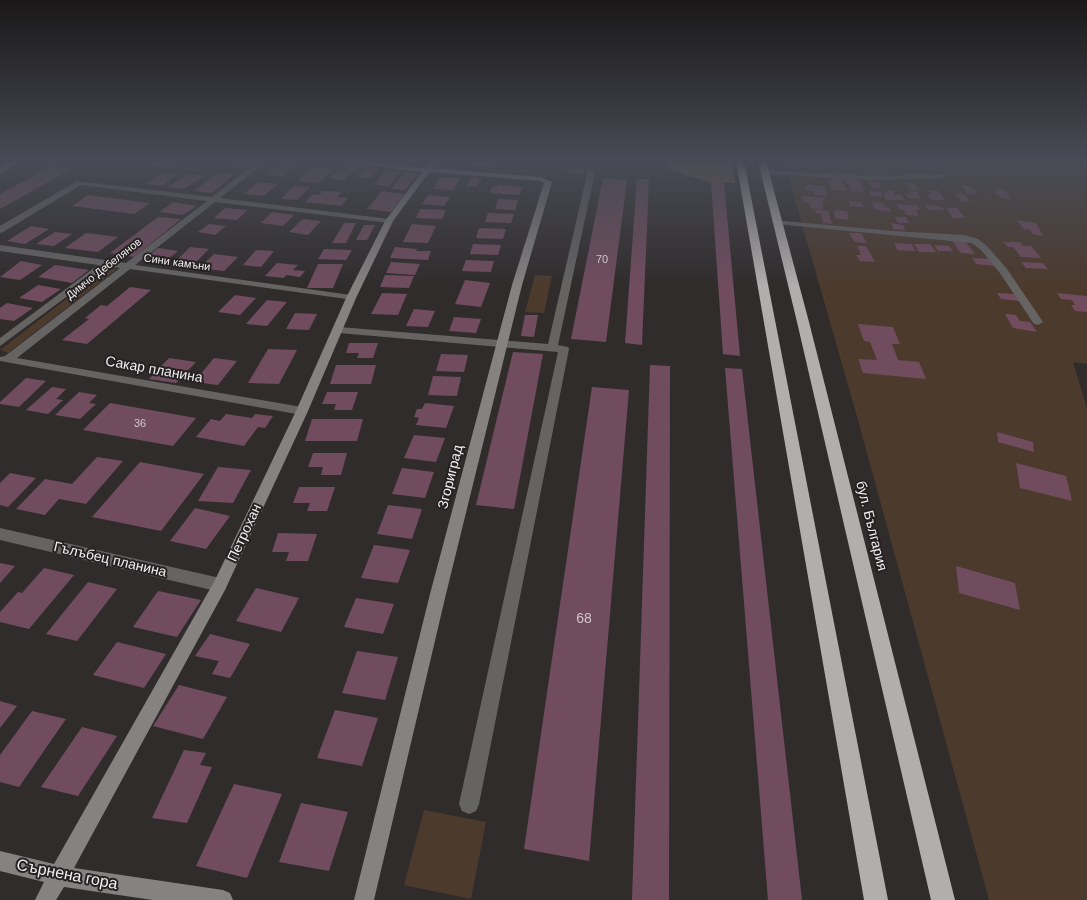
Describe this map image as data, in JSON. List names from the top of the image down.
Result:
{
  "streets": {
    "highway": ["бул. България"],
    "street": [
      "Сини камъни",
      "Димчо Дебелянов",
      "Сакар планина",
      "Згориград",
      "Петрохан",
      "Гълъбец планина",
      "Сърнена гора"
    ]
  },
  "crossings": [
    ["Сини камъни", "Димчо Дебелянов"],
    ["Сини камъни", "Петрохан"],
    ["Димчо Дебелянов", "Сакар планина"],
    ["Сакар планина", "Петрохан"],
    ["Петрохан", "Гълъбец планина"],
    ["Петрохан", "Сърнена гора"]
  ],
  "house_numbers": ["70", "36", "68"]
}
